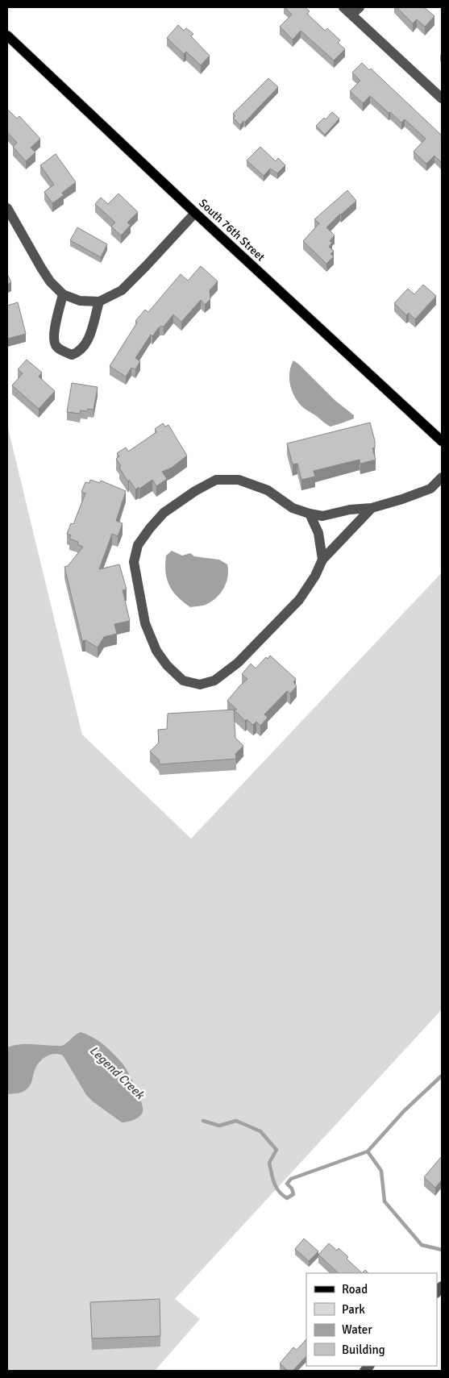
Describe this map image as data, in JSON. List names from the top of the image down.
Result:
{
  "streets": {
    "main road": ["South 76th Street"]
  },
  "water": ["Legend Creek"],
  "legend": [
    "Road",
    "Park",
    "Water",
    "Building"
  ]
}
